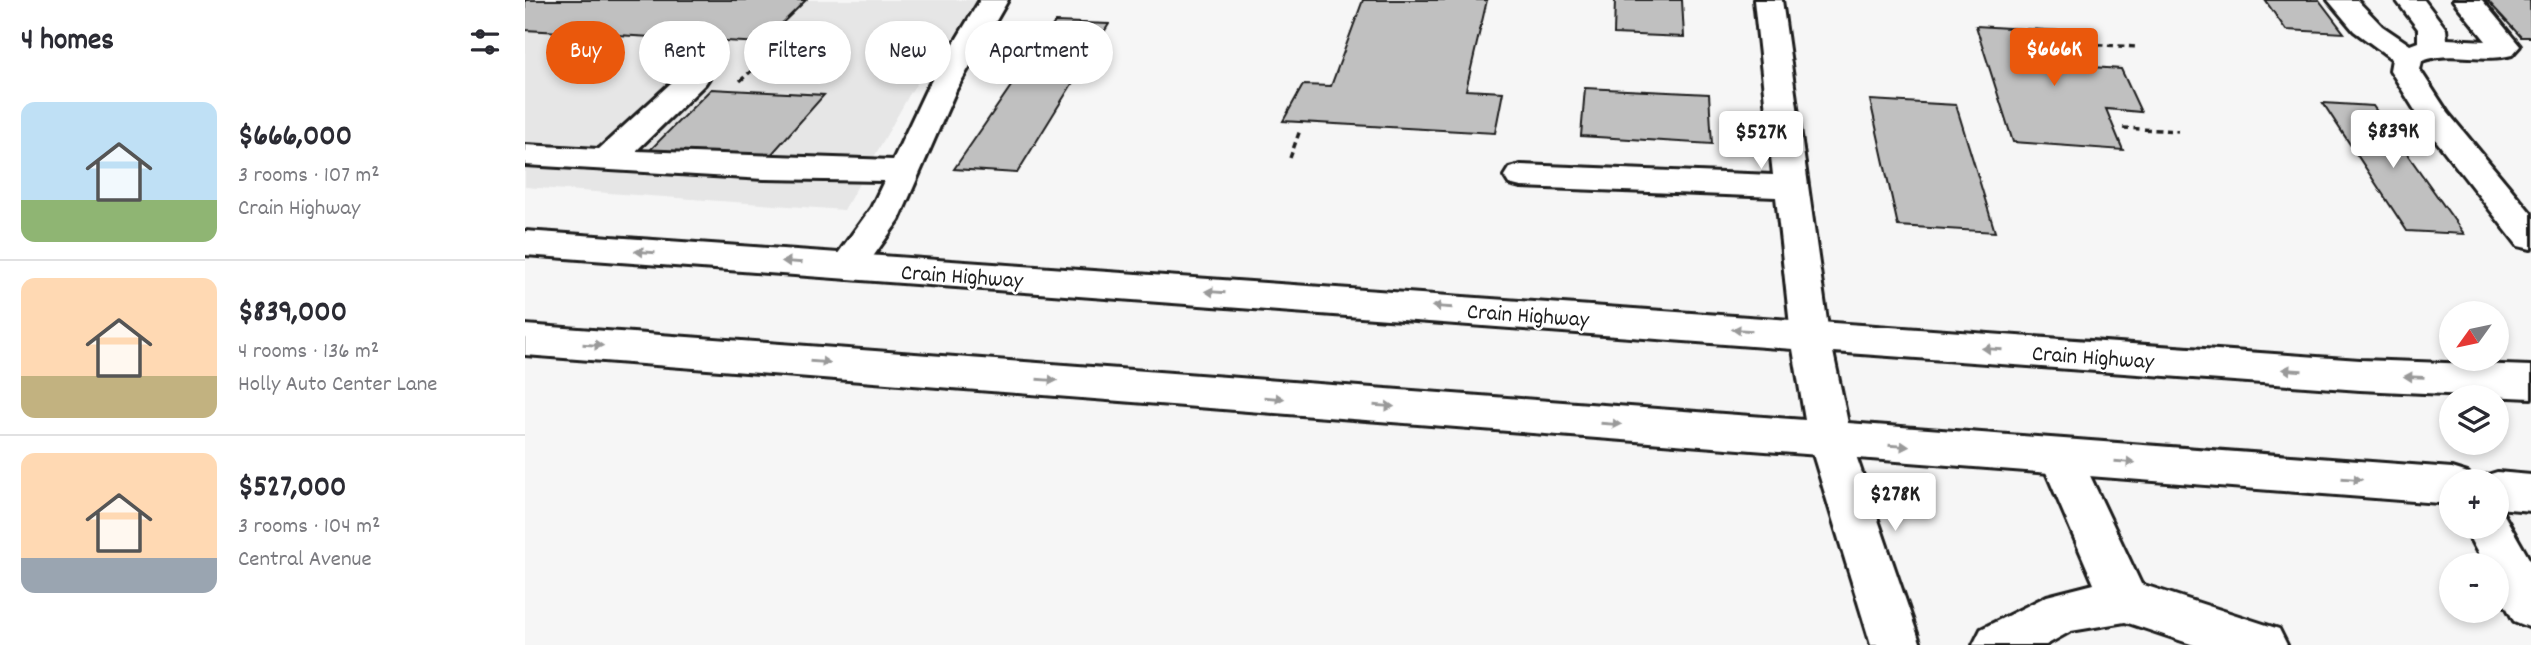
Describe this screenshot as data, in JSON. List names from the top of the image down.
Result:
{
  "streets": {
    "main road": ["Crain Highway"]
  },
  "north": "bottom left",
  "page": {
    "heading": "4 homes",
    "chip": [
      "Buy",
      "Rent",
      "Filters",
      "New",
      "Apartment"
    ],
    "price": [
      "$666K",
      "$839K",
      "$527K",
      "$278K"
    ],
    "list": [
      {
        "name": "$666,000",
        "note": "3 rooms · 107 m² · Crain Highway"
      },
      {
        "name": "$839,000",
        "note": "4 rooms · 136 m² · Holly Auto Center Lane"
      },
      {
        "name": "$527,000",
        "note": "3 rooms · 104 m² · Central Avenue"
      }
    ],
    "map_buttons": ["+", "−"]
  }
}
